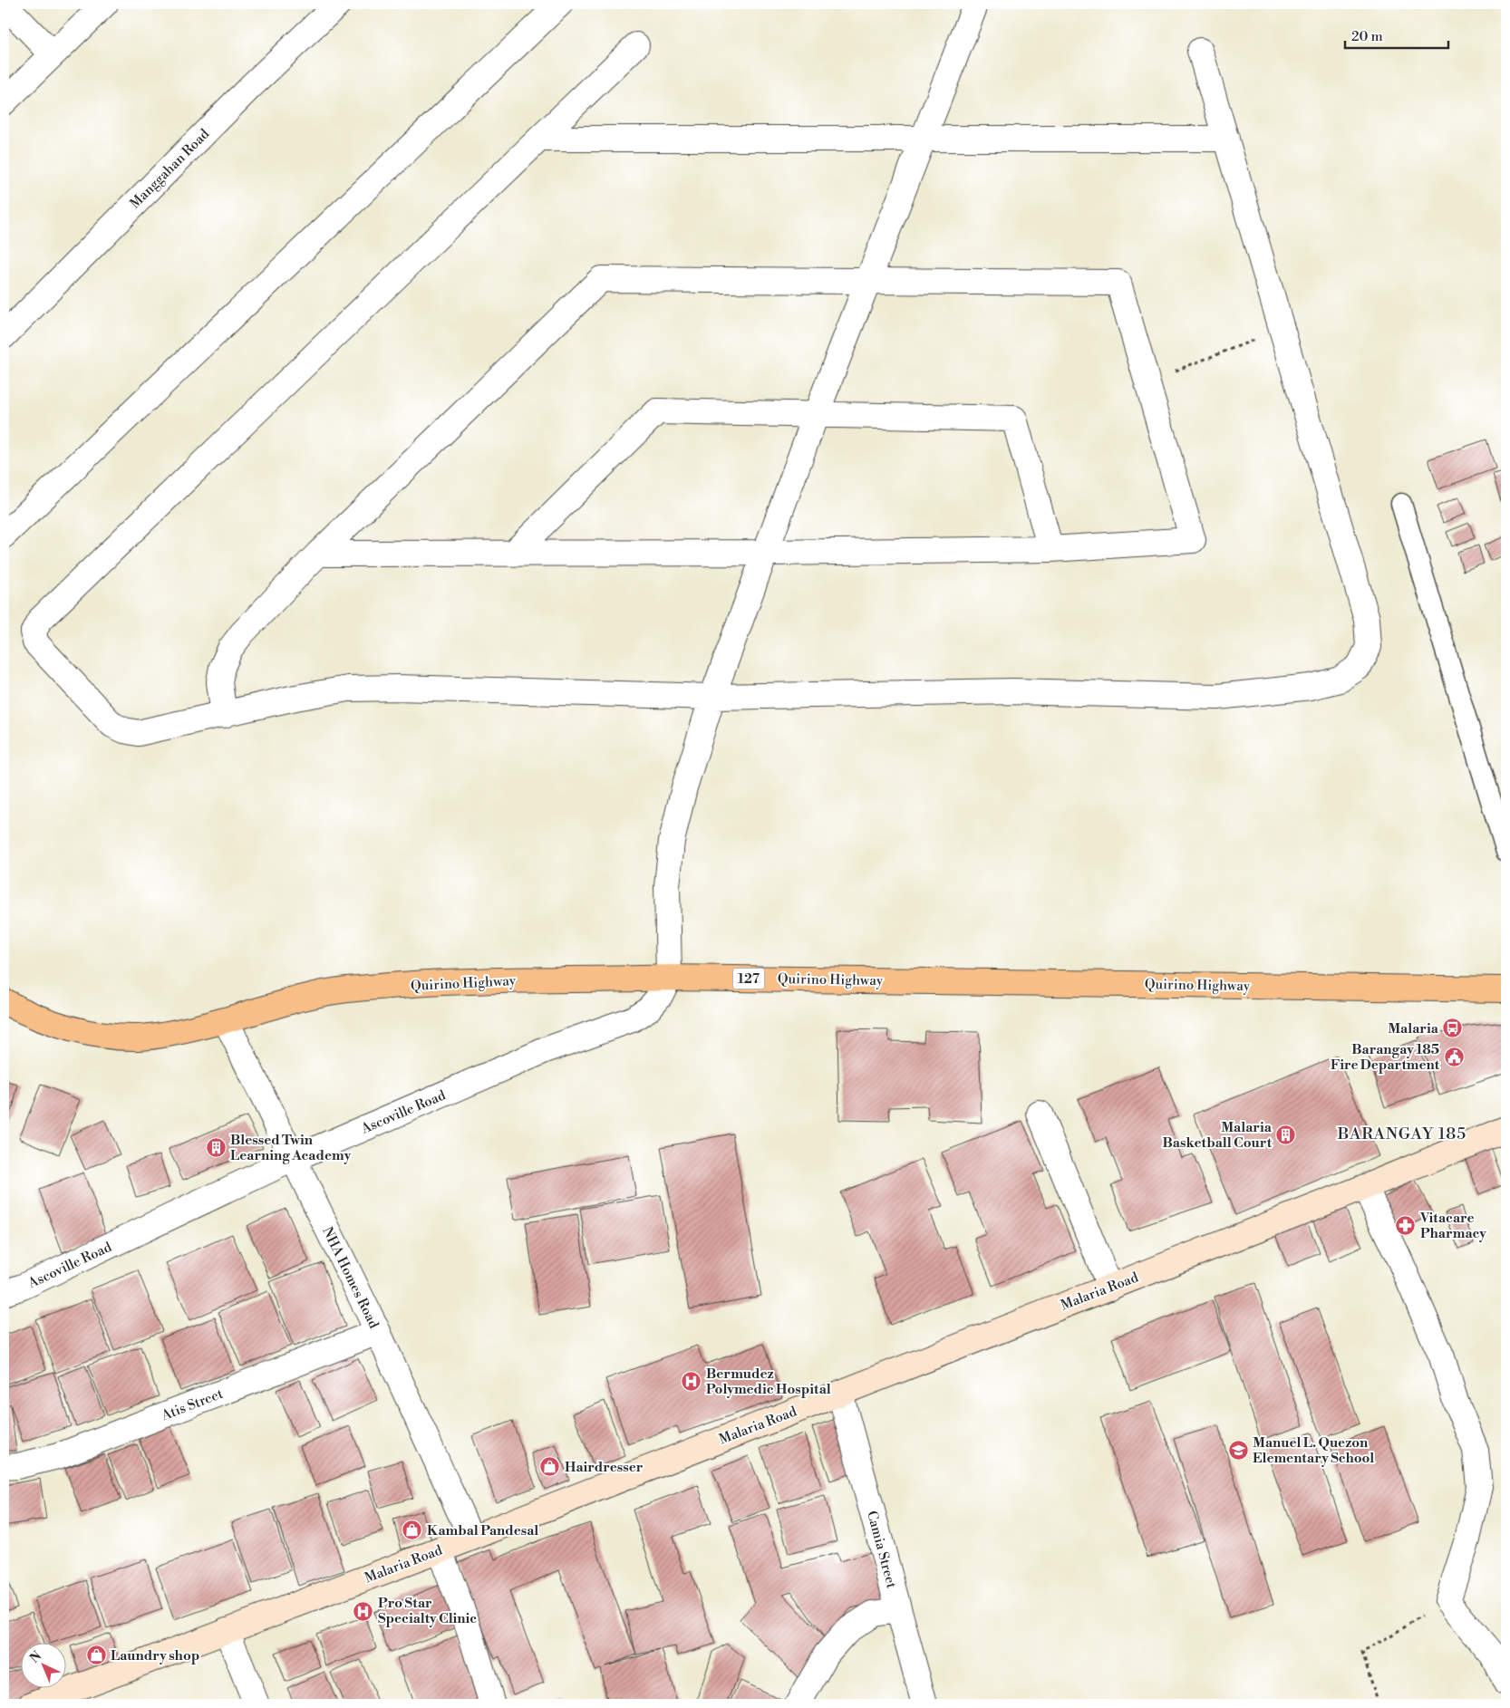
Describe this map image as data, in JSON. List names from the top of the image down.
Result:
{
  "streets": {
    "main road": ["127", "Quirino Highway", "Malaria Road"],
    "street": [
      "Manggahan Road",
      "Ascoville Road",
      "NHA Homes Road",
      "Atis Street",
      "Camia Street"
    ]
  },
  "crossings": [
    ["Quirino Highway", "Ascoville Road"],
    ["Quirino Highway", "NHA Homes Road"],
    ["Ascoville Road", "NHA Homes Road"],
    ["NHA Homes Road", "Malaria Road"],
    ["NHA Homes Road", "Atis Street"],
    ["Malaria Road", "Camia Street"]
  ],
  "districts": ["BARANGAY 185"],
  "places": {
    "bus stop": ["Malaria"],
    "public building": ["Barangay 185 Fire Department"],
    "building": ["Malaria Basketball Court", "Blessed Twin Learning Academy"],
    "pharmacy": ["Vitacare Pharmacy"],
    "hospital": ["Bermudez Polymedic Hospital", "Pro Star Specialty Clinic"],
    "school or university": ["Manuel L. Quezon Elementary School"],
    "shop": ["Hairdresser", "Kambal Pandesal", "Laundry shop"]
  },
  "scale_bar": "20 m",
  "north": "top left"
}
